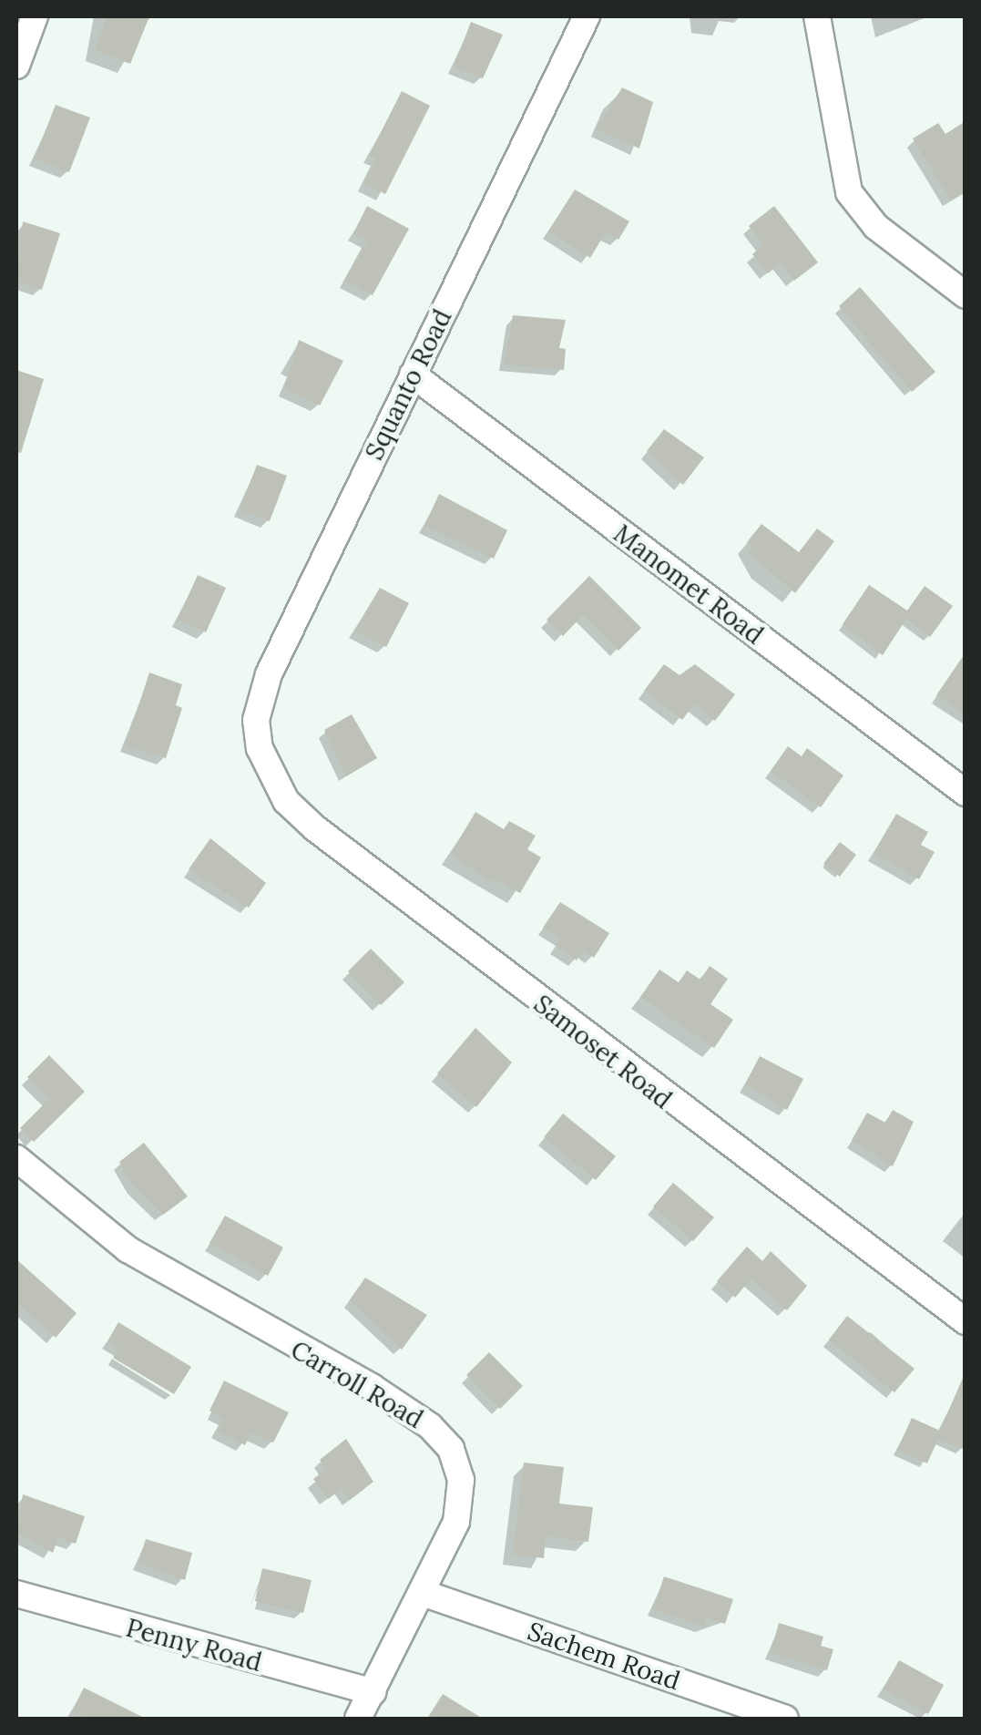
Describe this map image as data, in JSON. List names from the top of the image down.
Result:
{
  "streets": {
    "street": [
      "Squanto Road",
      "Manomet Road",
      "Samoset Road",
      "Carroll Road",
      "Penny Road",
      "Sachem Road"
    ]
  },
  "crossings": [
    ["Squanto Road", "Manomet Road"],
    ["Squanto Road", "Samoset Road"],
    ["Carroll Road", "Penny Road"],
    ["Carroll Road", "Sachem Road"]
  ]
}
